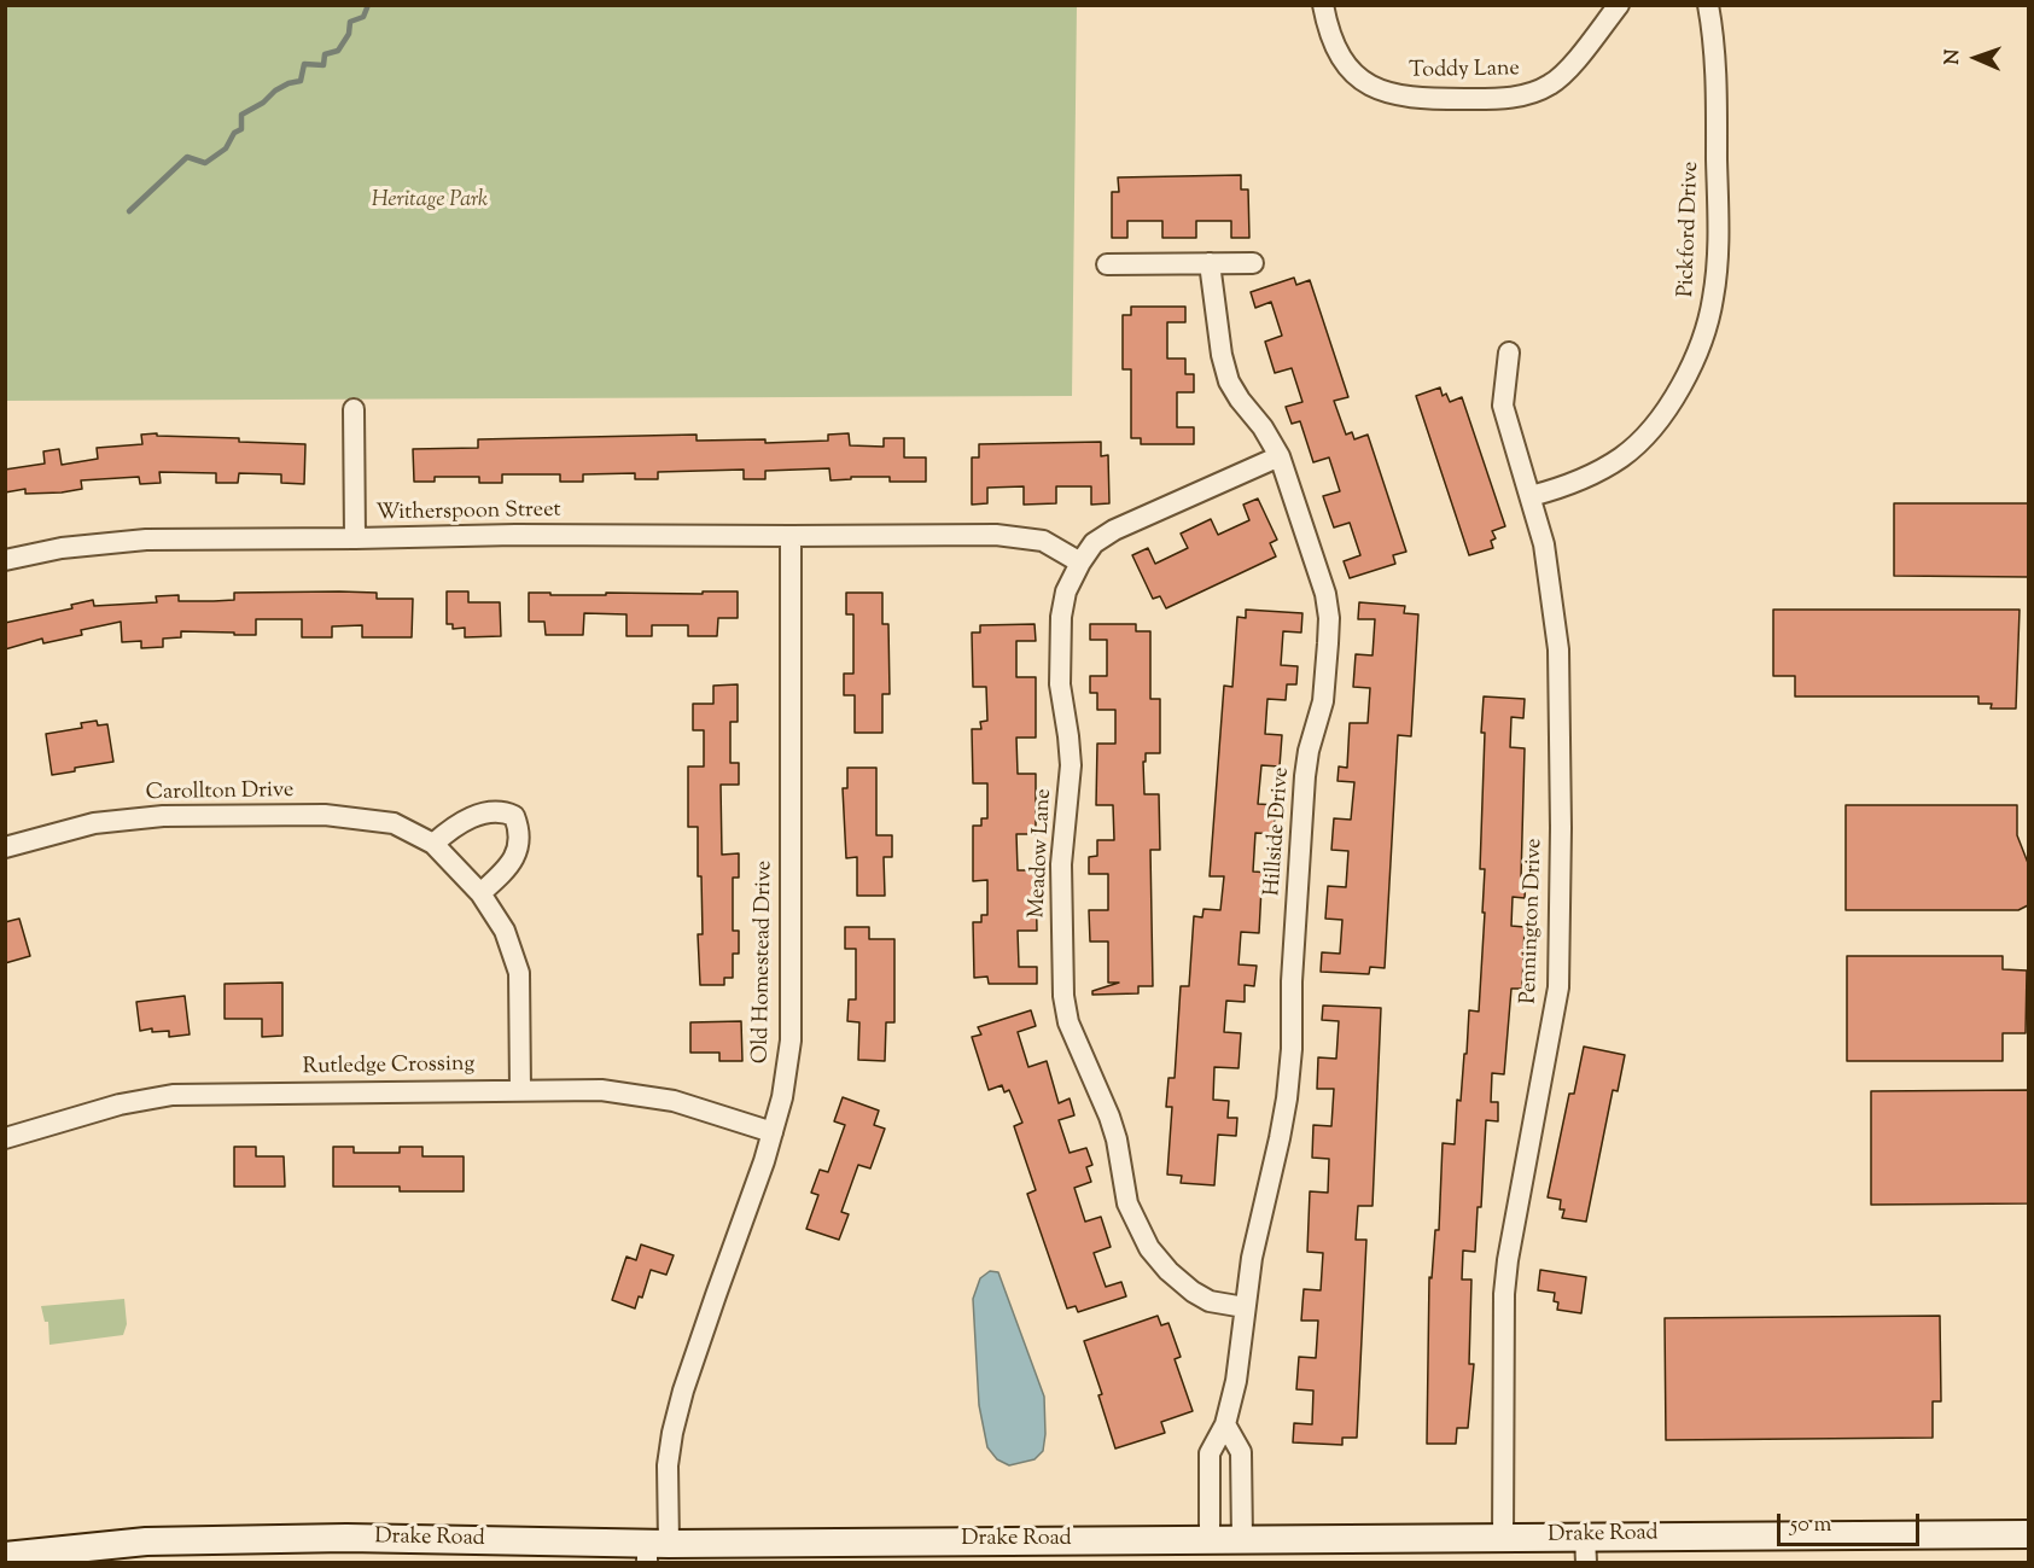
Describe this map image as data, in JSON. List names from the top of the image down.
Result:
{
  "streets": {
    "street": [
      "Toddy Lane",
      "Pickford Drive",
      "Witherspoon Street",
      "Carollton Drive",
      "Hillside Drive",
      "Meadow Lane",
      "Pennington Drive",
      "Old Homestead Drive",
      "Rutledge Crossing",
      "Drake Road"
    ]
  },
  "crossings": [
    ["Pickford Drive", "Pennington Drive"],
    ["Witherspoon Street", "Meadow Lane"],
    ["Witherspoon Street", "Old Homestead Drive"],
    ["Carollton Drive", "Rutledge Crossing"],
    ["Hillside Drive", "Meadow Lane"],
    ["Hillside Drive", "Drake Road"],
    ["Pennington Drive", "Drake Road"],
    ["Old Homestead Drive", "Rutledge Crossing"],
    ["Old Homestead Drive", "Drake Road"]
  ],
  "parks": ["Heritage Park"],
  "scale_bar": "50 m",
  "north": "left"
}
